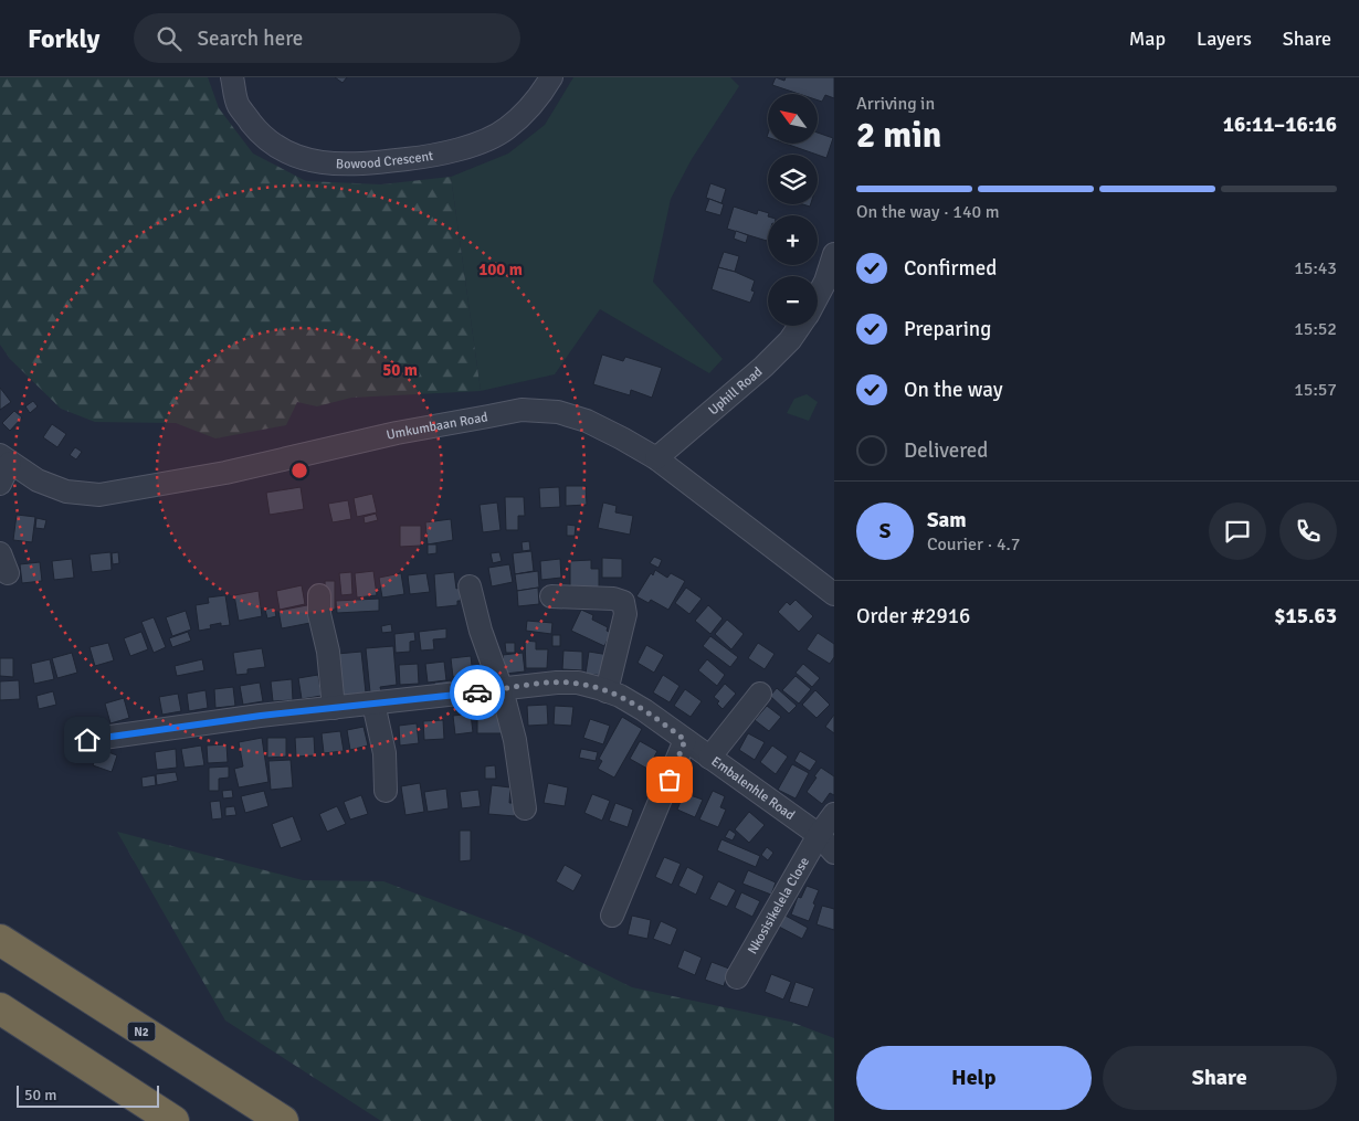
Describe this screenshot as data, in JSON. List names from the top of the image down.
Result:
{
  "streets": {
    "highway": ["N2"],
    "street": [
      "Bowood Crescent",
      "Uphill Road",
      "Umkumbaan Road",
      "Embalenhle Road",
      "Nkosisikelela Close"
    ]
  },
  "crossings": [
    ["Uphill Road", "Umkumbaan Road"],
    ["Embalenhle Road", "Nkosisikelela Close"]
  ],
  "scale_bar": "50 m",
  "north": "top left",
  "page": {
    "header": "Forkly",
    "search": "Search here",
    "nav": ["Map", "Layers", "Share"],
    "heading": ["2 min", "Arriving in", "16:11–16:16"],
    "panel": [
      "Sam",
      "Courier · 4.7",
      "Order #2916",
      "$15.63"
    ],
    "map_buttons": ["+", "−"],
    "bar": "On the way · 140 m",
    "list": [
      ["Confirmed", "15:43"],
      ["Preparing", "15:52"],
      ["On the way", "15:57"],
      "Delivered"
    ],
    "round": "S",
    "buttons": ["Help", "Share"],
    "scale": "50 m"
  },
  "rings": ["100 m", "50 m"]
}
